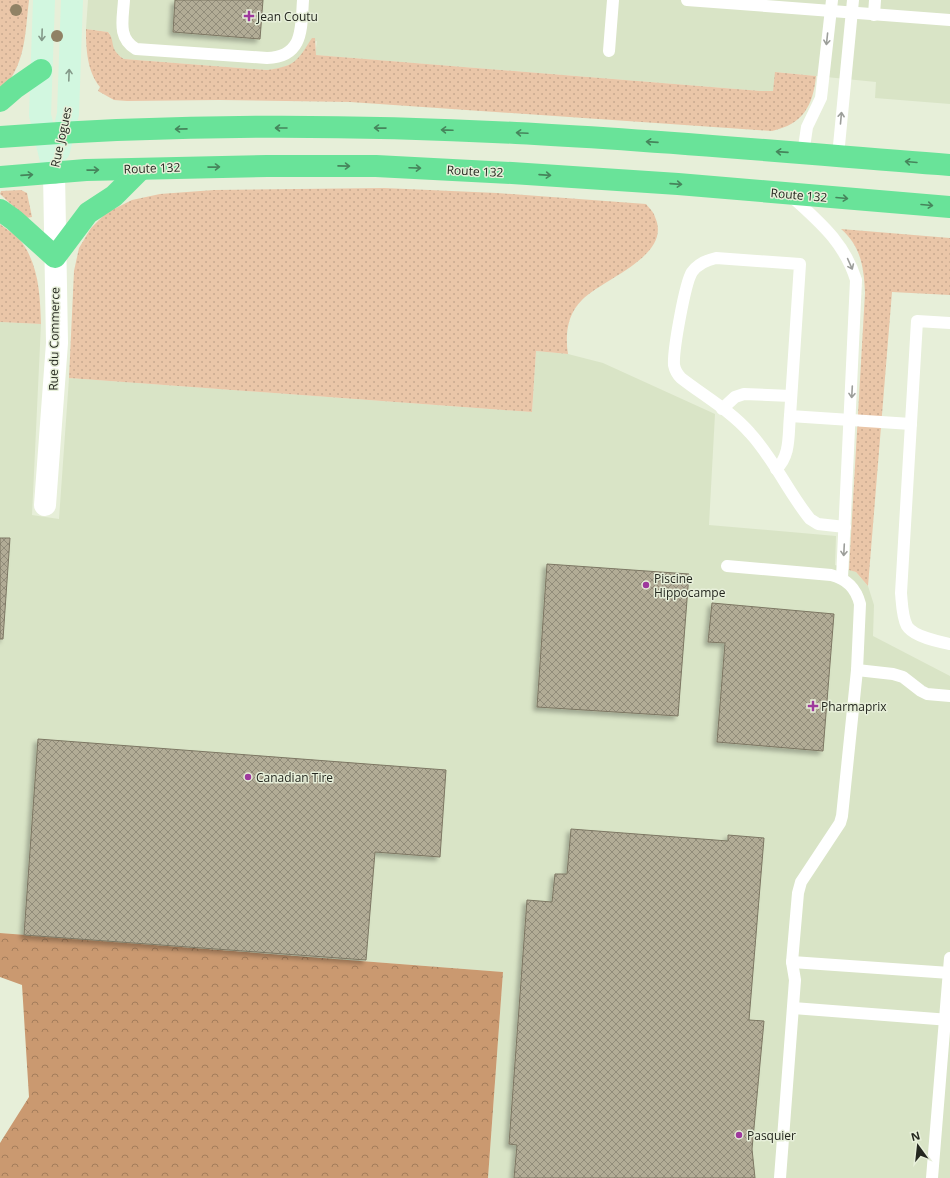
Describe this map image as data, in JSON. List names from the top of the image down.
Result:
{
  "streets": {
    "highway": ["Route 132"],
    "street": ["Rue Jogues", "Rue du Commerce"]
  },
  "crossings": [
    ["Rue Jogues", "Route 132"],
    ["Rue Jogues", "Rue du Commerce"],
    ["Route 132", "Rue du Commerce"]
  ],
  "places": {
    "health": ["Jean Coutu", "Pharmaprix"],
    "other": ["Piscine Hippocampe", "Canadian Tire", "Pasquier"]
  },
  "north": "top"
}
